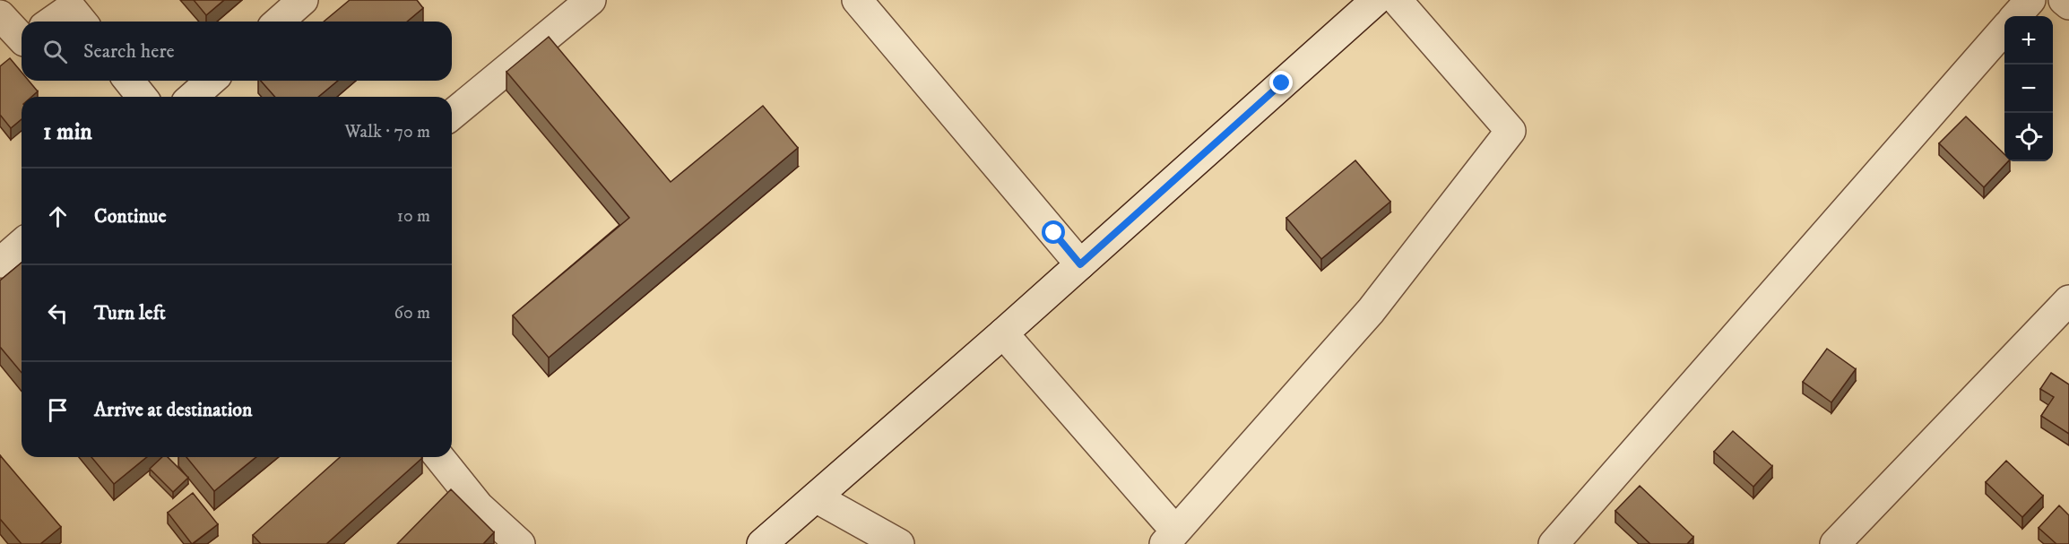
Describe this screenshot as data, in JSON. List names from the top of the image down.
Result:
{
  "page": {
    "map_buttons": ["+", "−"],
    "search": "Search here",
    "heading": ["1 min", "Walk · 70 m"],
    "list": [
      ["Continue", "10 m"],
      ["Turn left", "60 m"],
      "Arrive at destination"
    ]
  }
}
